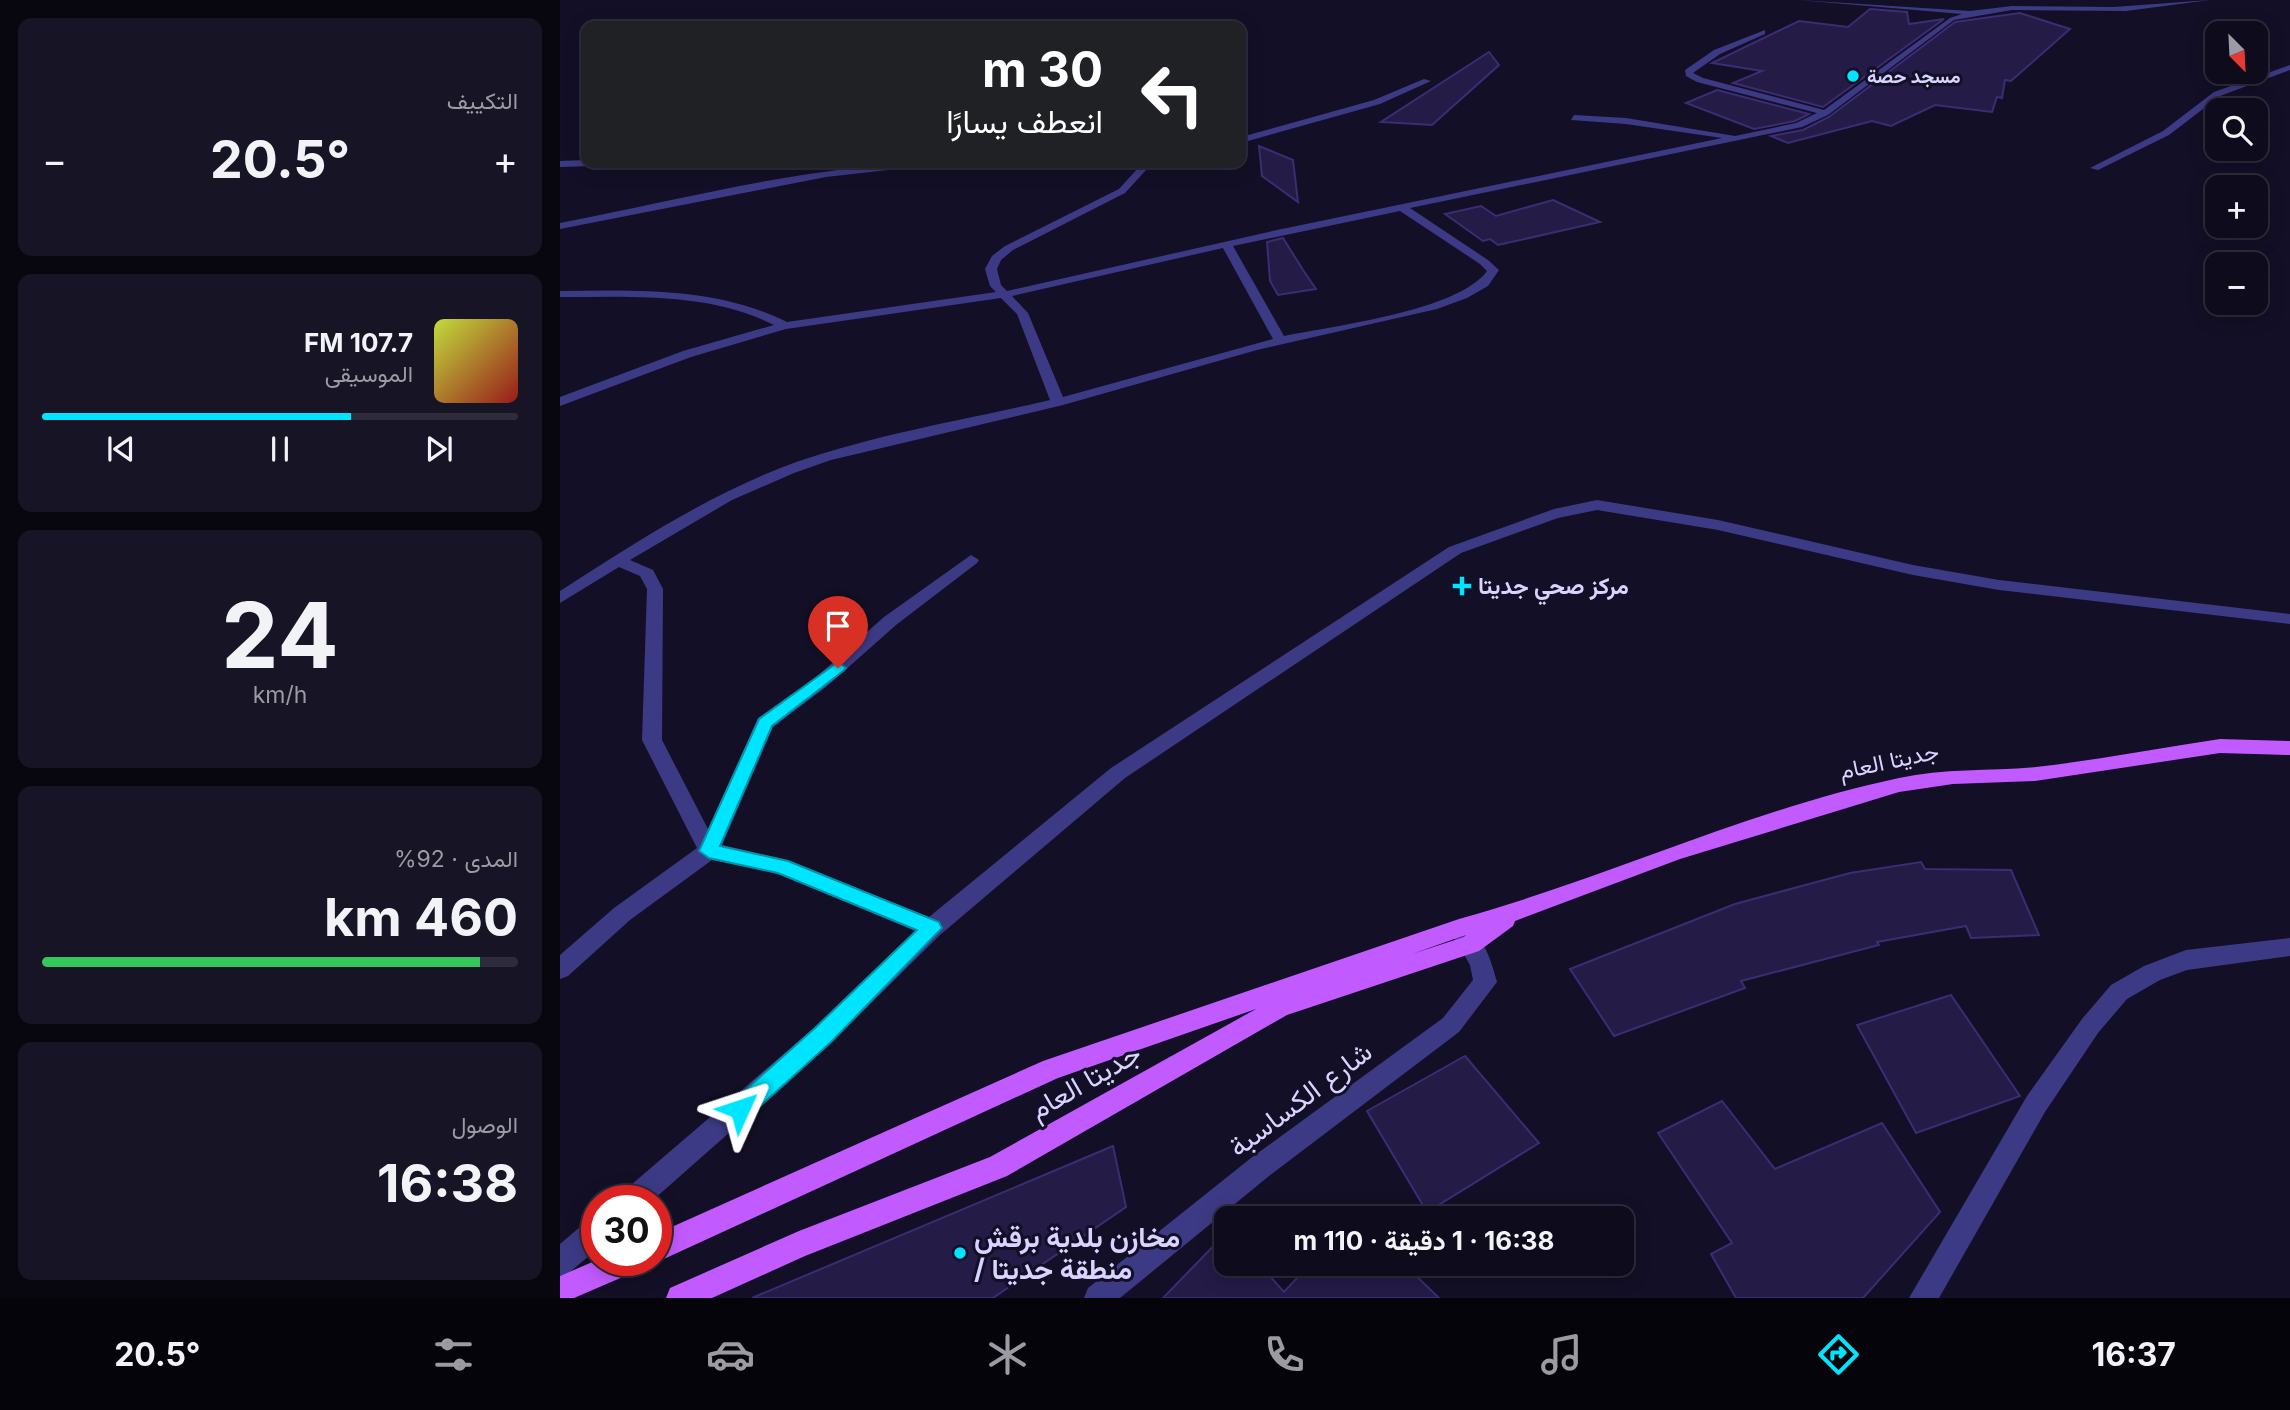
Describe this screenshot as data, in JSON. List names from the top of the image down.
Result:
{
  "streets": {
    "main road": ["جديتا العام"],
    "street": ["شارع الكساسبة"]
  },
  "crossings": [
    ["جديتا العام", "شارع الكساسبة"]
  ],
  "places": {
    "other": ["مسجد حصة", "مخازن بلدية برقش / منطقة جديتا"],
    "health": ["مركز صحي جديتا"]
  },
  "north": "bottom right",
  "page": {
    "tile": [
      "التكييف",
      ["24", "km/h"],
      ["المدى · 92%", "460 km"],
      ["الوصول", "16:38"]
    ],
    "map_buttons": ["+", "−"],
    "turn": ["30 m", "انعطف يسارًا"],
    "heat": ["−", "20.5°", "+"],
    "song": ["107.7 FM", "الموسيقى"],
    "limit": "30",
    "trip": "16:38 · 1 دقيقة · 110 m",
    "tabs": ["16:37", "20.5°"]
  }
}
